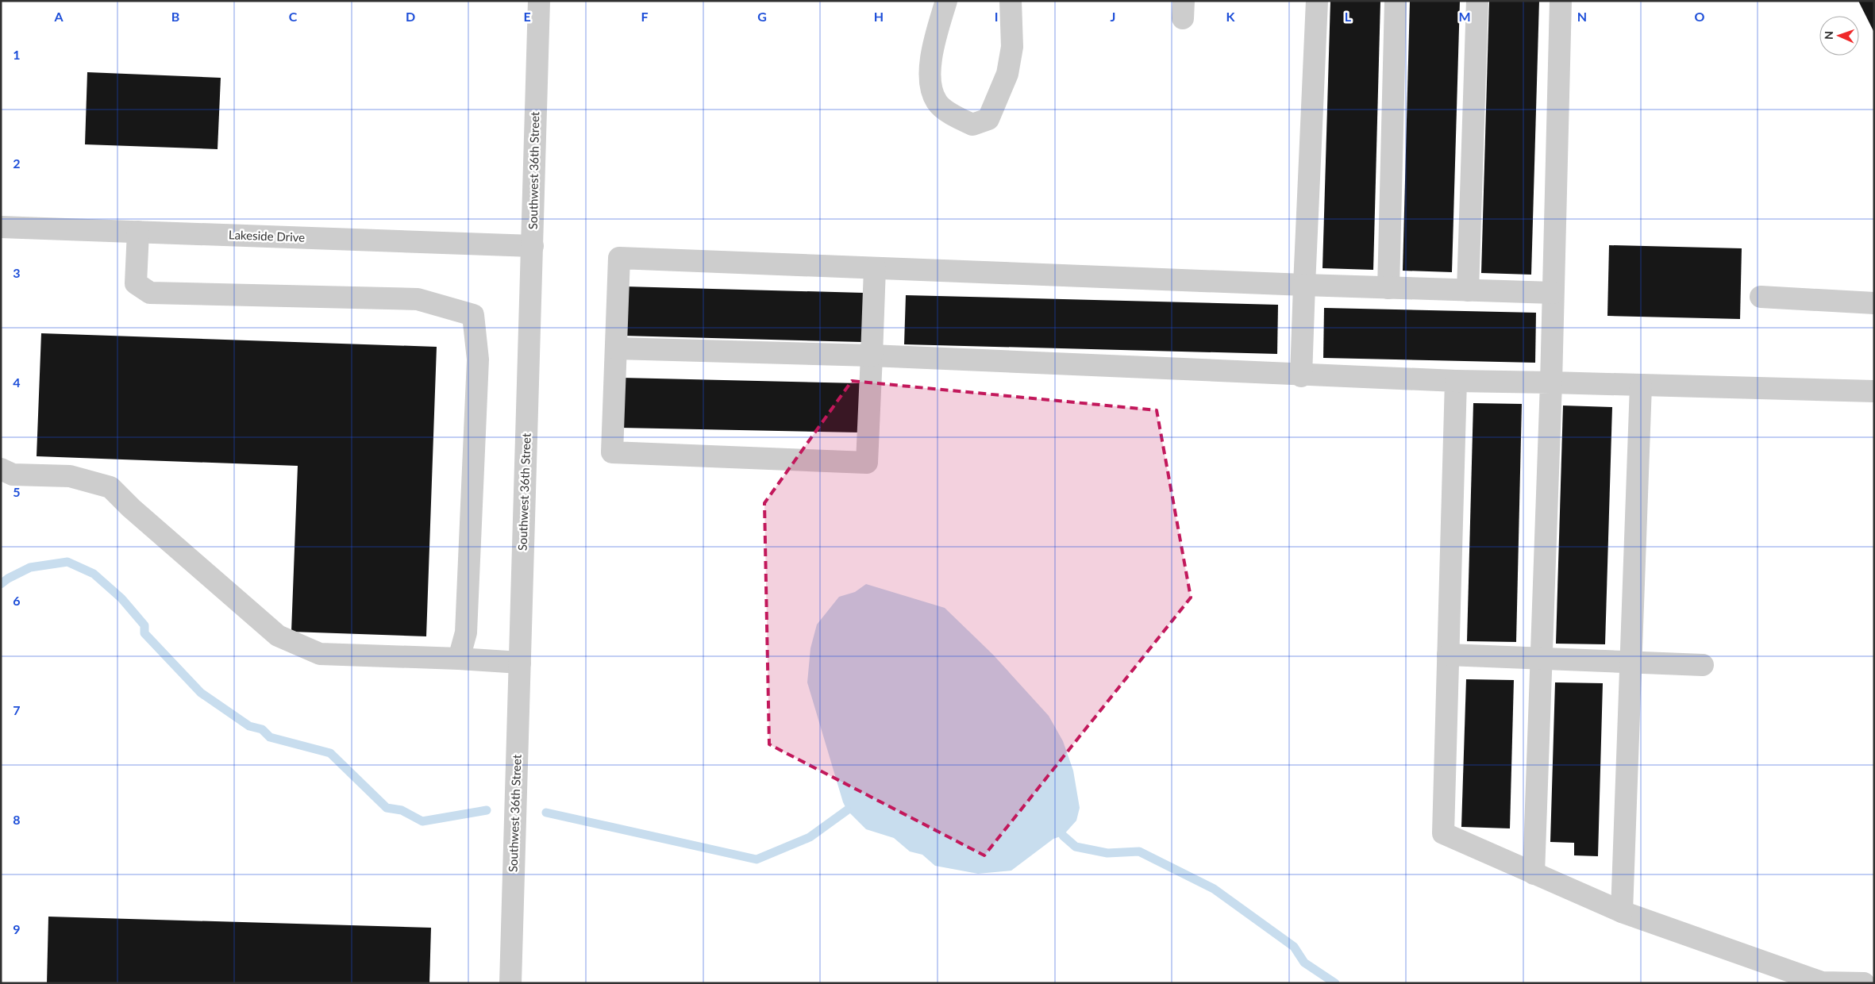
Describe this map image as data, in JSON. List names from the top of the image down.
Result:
{
  "streets": {
    "street": ["Southwest 36th Street", "Lakeside Drive"]
  },
  "crossings": [
    ["Southwest 36th Street", "Lakeside Drive"]
  ],
  "north": "left",
  "grid": {
    "columns": [
      "A",
      "B",
      "C",
      "D",
      "E",
      "F",
      "G",
      "H",
      "I",
      "J",
      "K",
      "L",
      "M",
      "N",
      "O"
    ],
    "rows": [
      "1",
      "2",
      "3",
      "4",
      "5",
      "6",
      "7",
      "8",
      "9"
    ]
  }
}
